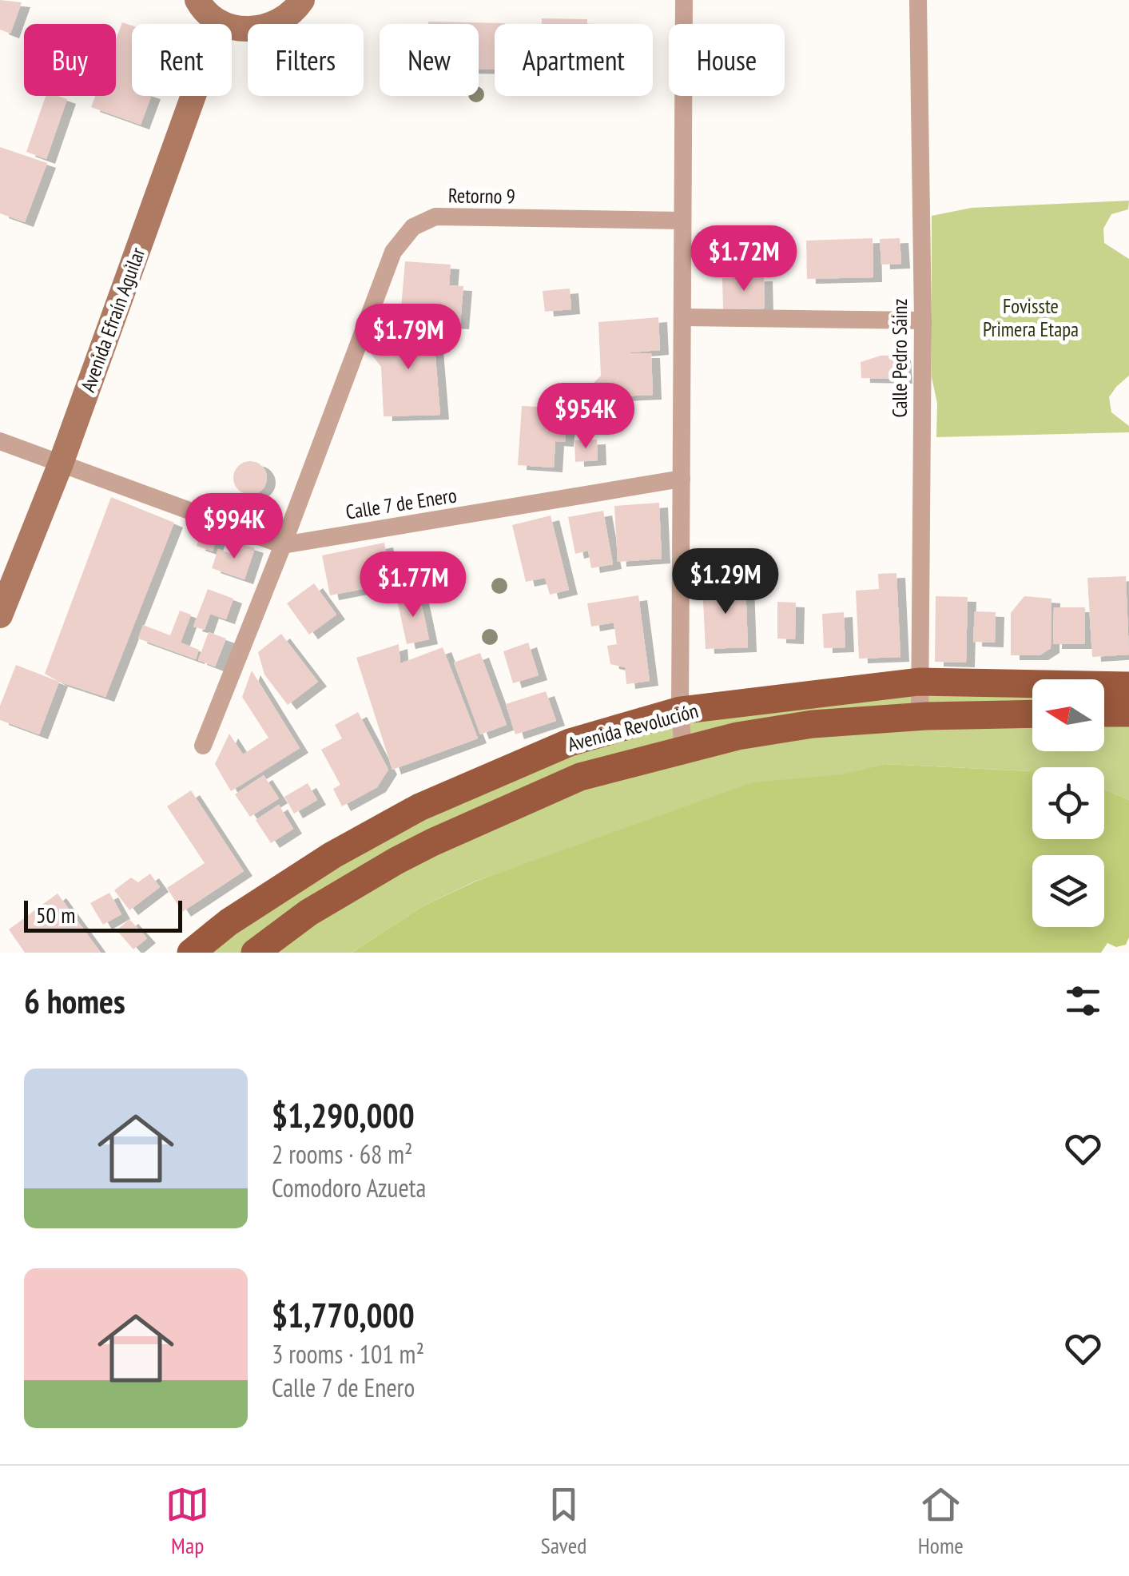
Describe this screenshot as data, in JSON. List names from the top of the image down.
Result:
{
  "streets": {
    "main road": ["Avenida Efraín Aguilar", "Avenida Revolución"],
    "street": ["Retorno 9", "Calle Pedro Sáinz", "Calle 7 de Enero"]
  },
  "crossings": [
    ["Retorno 9", "Calle 7 de Enero"],
    ["Avenida Efraín Aguilar", "Calle 7 de Enero"],
    ["Calle Pedro Sáinz", "Avenida Revolución"]
  ],
  "parks": ["Fovisste Primera Etapa"],
  "scale_bar": "50 m",
  "north": "left",
  "page": {
    "chip": [
      "Buy",
      "Rent",
      "Filters",
      "New",
      "Apartment",
      "House"
    ],
    "price": [
      "$1.72M",
      "$1.79M",
      "$954K",
      "$994K",
      "$1.29M",
      "$1.77M"
    ],
    "scale": "50 m",
    "heading": "6 homes",
    "list": [
      {
        "name": "$1,290,000",
        "note": "2 rooms · 68 m² · Comodoro Azueta"
      },
      {
        "name": "$1,770,000",
        "note": "3 rooms · 101 m² · Calle 7 de Enero"
      }
    ],
    "tabs": ["Map", "Saved", "Home"]
  }
}
